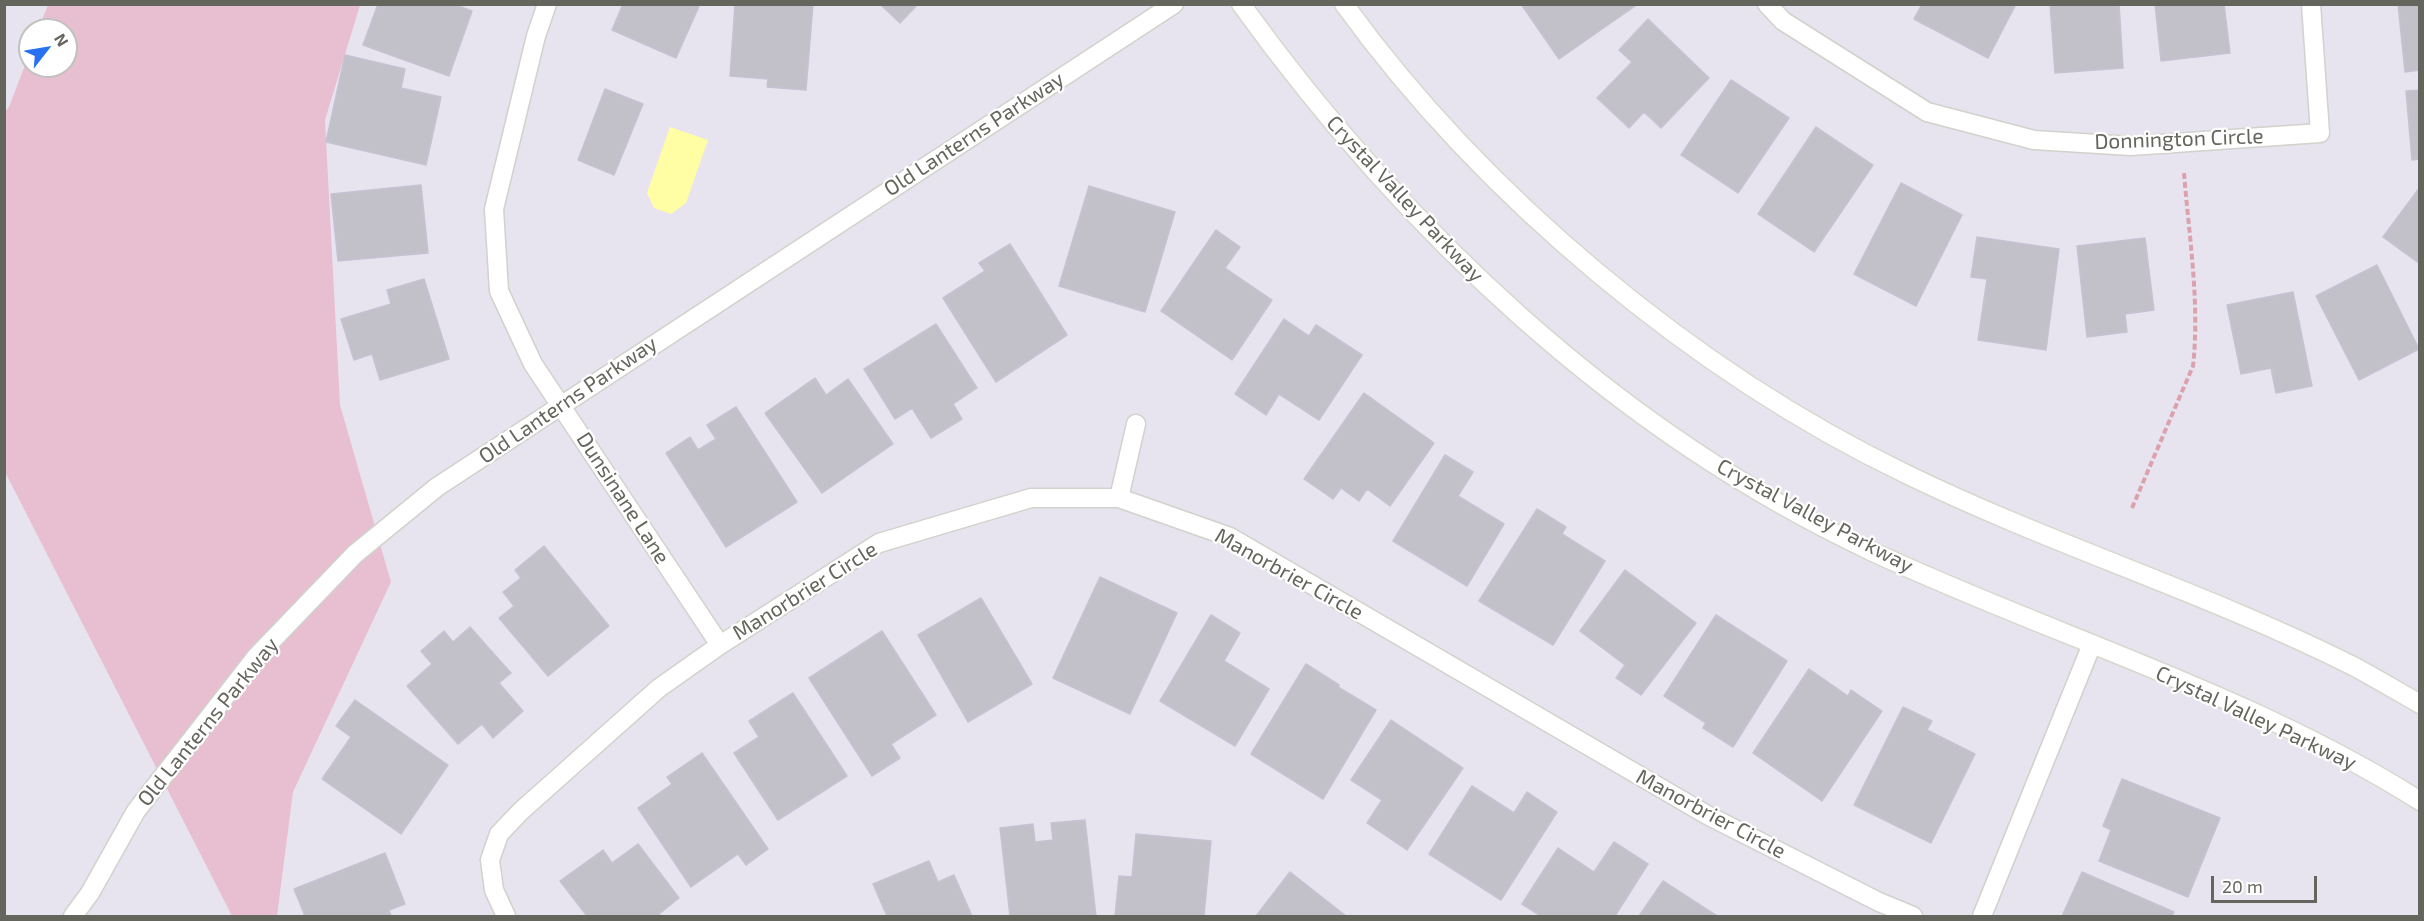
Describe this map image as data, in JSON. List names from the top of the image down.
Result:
{
  "streets": {
    "street": [
      "Old Lanterns Parkway",
      "Donnington Circle",
      "Crystal Valley Parkway",
      "Dunsinane Lane",
      "Manorbrier Circle"
    ]
  },
  "crossings": [
    ["Old Lanterns Parkway", "Dunsinane Lane"],
    ["Dunsinane Lane", "Manorbrier Circle"]
  ],
  "scale_bar": "20 m",
  "north": "top right"
}
